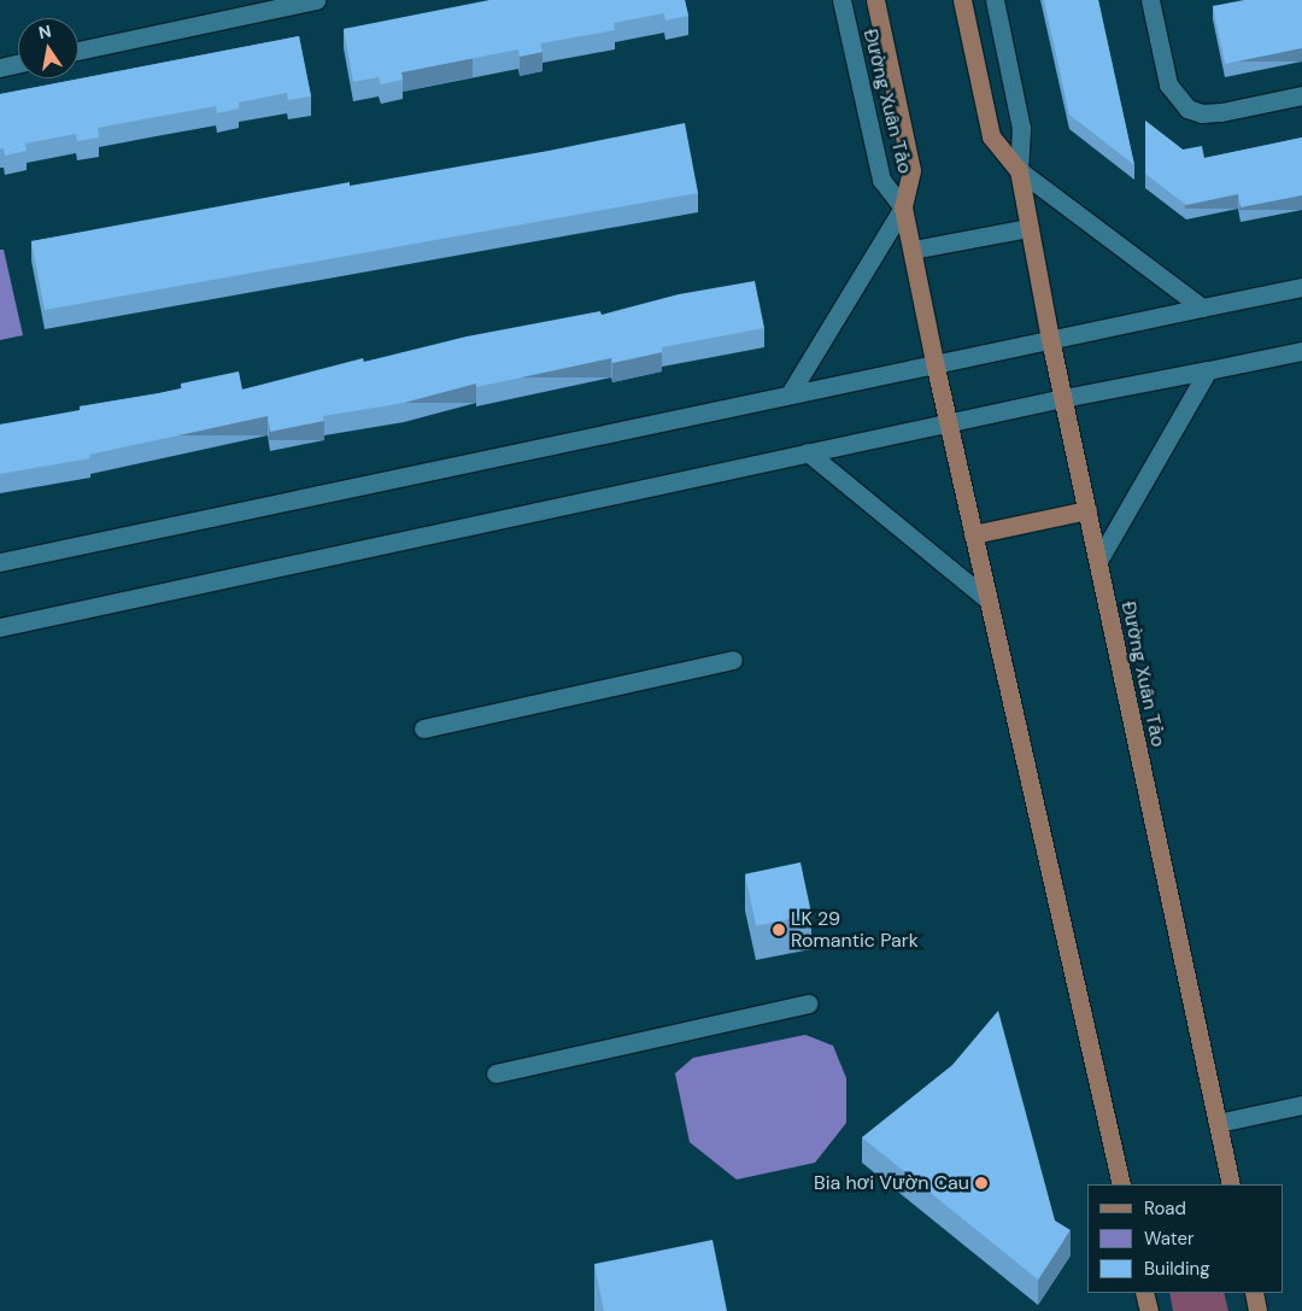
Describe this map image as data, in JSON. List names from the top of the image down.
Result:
{
  "streets": {
    "main road": ["Đường Xuân Tảo"]
  },
  "places": ["LK 29 Romantic Park", "Bia hơi Vườn Cau"],
  "legend": ["Road", "Water", "Building"],
  "north": "top"
}
